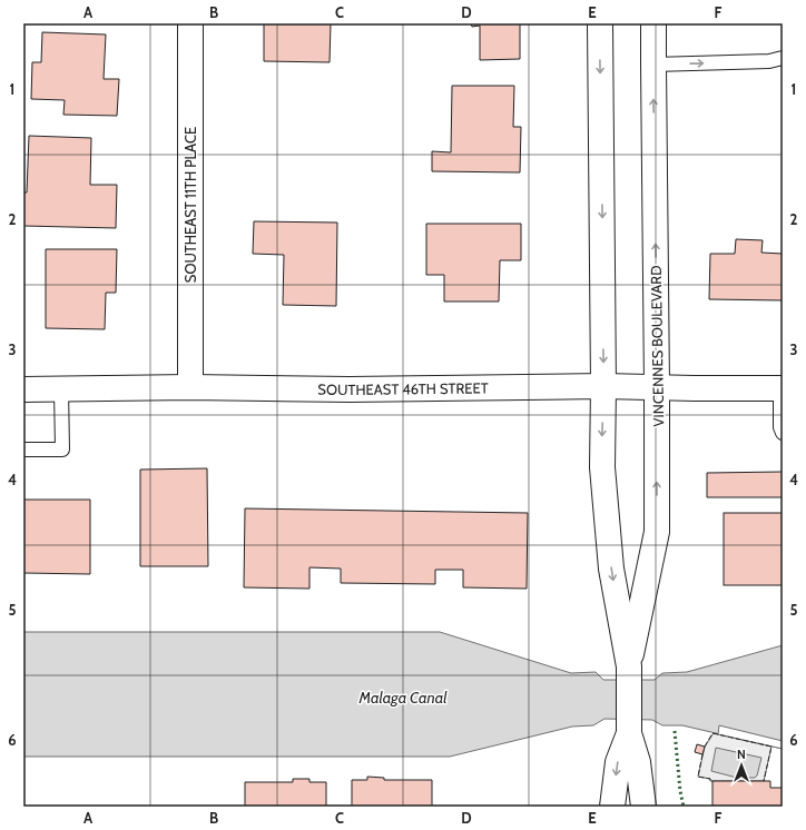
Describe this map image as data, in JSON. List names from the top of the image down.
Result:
{
  "streets": {
    "street": ["SOUTHEAST 11TH PLACE", "VINCENNES BOULEVARD", "SOUTHEAST 46TH STREET"]
  },
  "crossings": [
    ["SOUTHEAST 11TH PLACE", "SOUTHEAST 46TH STREET"],
    ["VINCENNES BOULEVARD", "SOUTHEAST 46TH STREET"]
  ],
  "water": ["Malaga Canal"],
  "north": "top",
  "grid": {
    "columns": [
      "A",
      "B",
      "C",
      "D",
      "E",
      "F"
    ],
    "rows": [
      "1",
      "2",
      "3",
      "4",
      "5",
      "6"
    ]
  }
}
